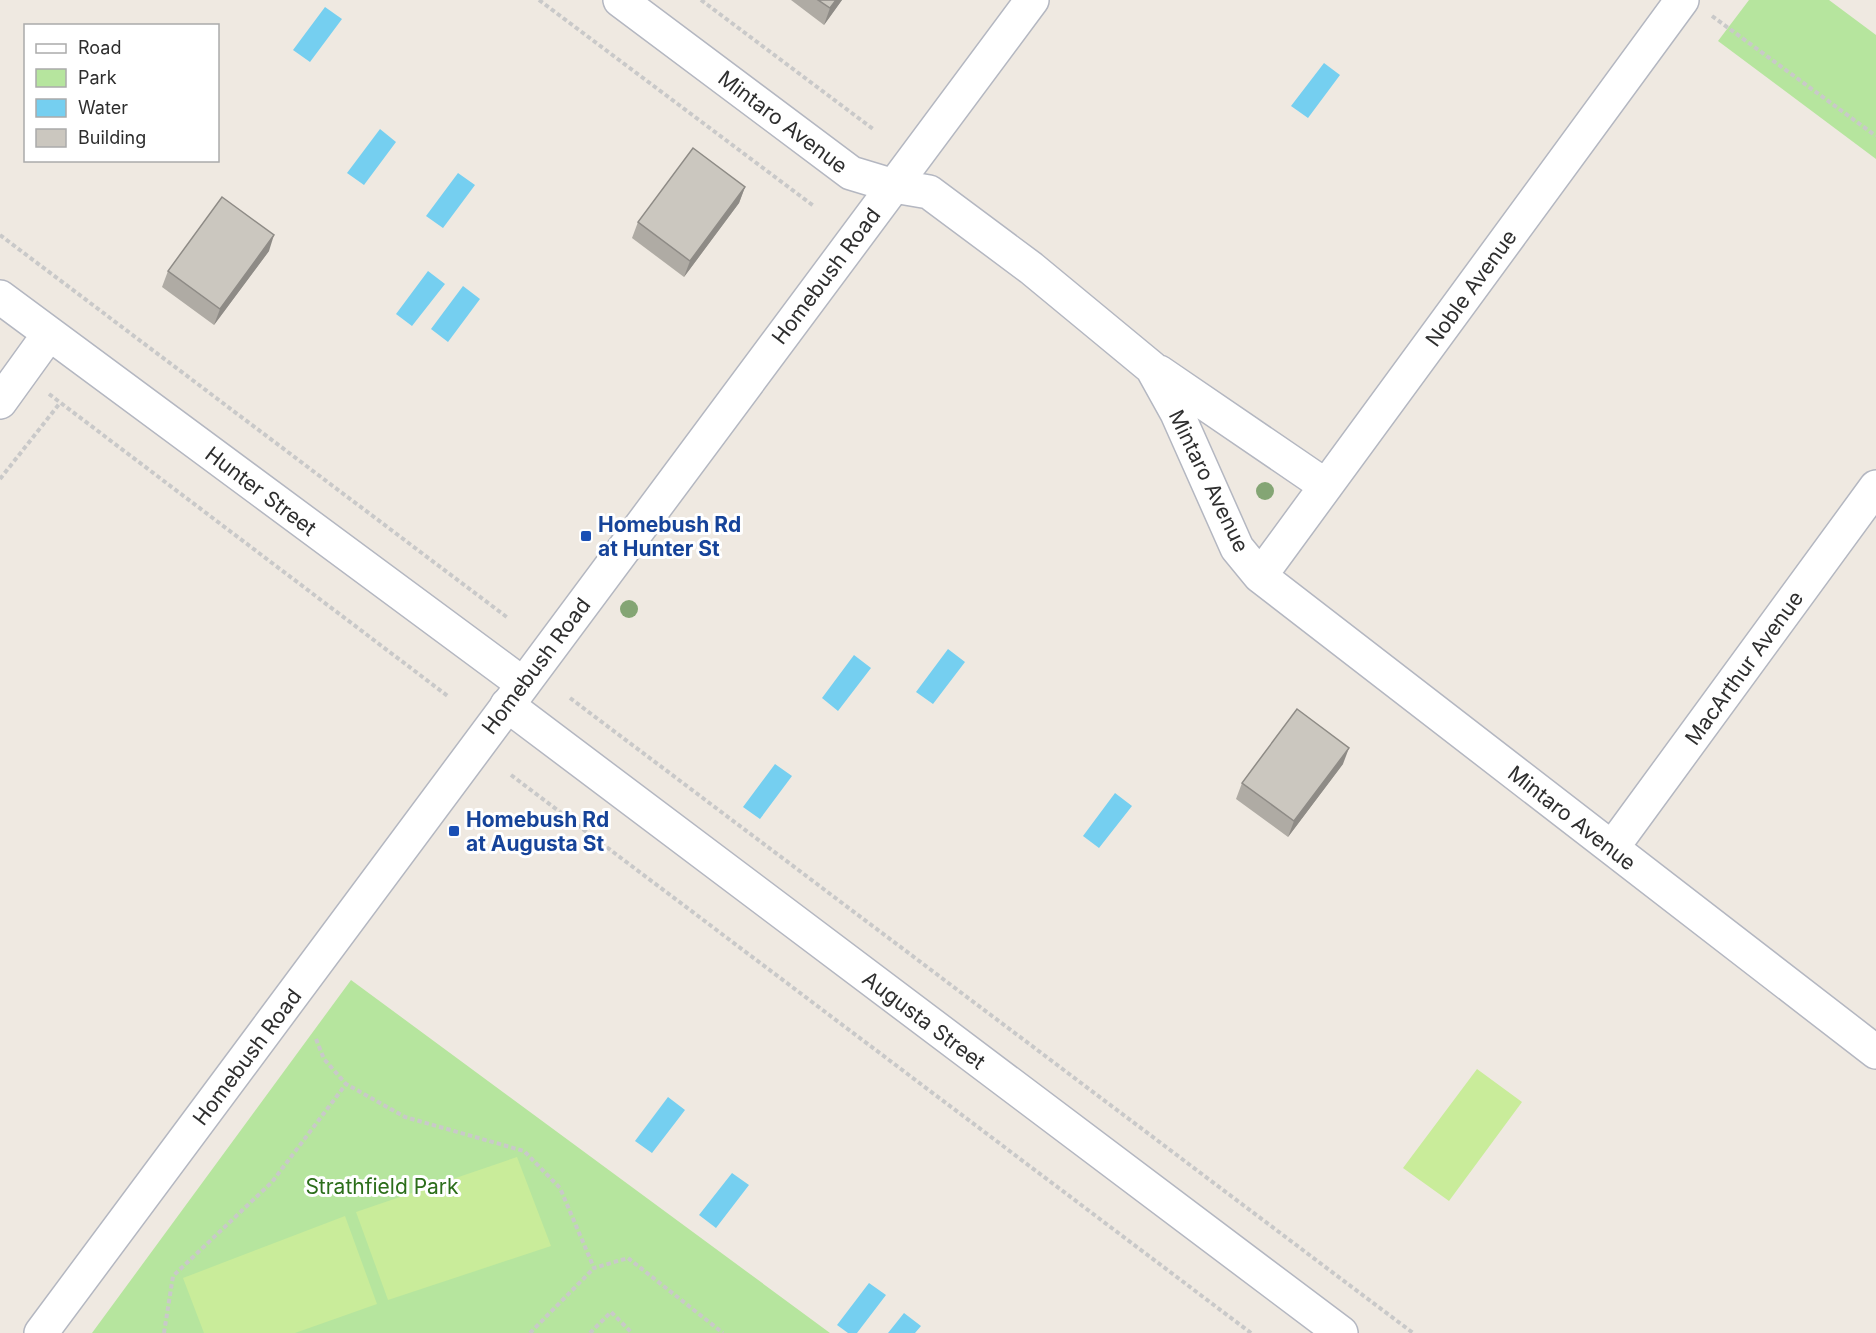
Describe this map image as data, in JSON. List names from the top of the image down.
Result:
{
  "streets": {
    "street": [
      "Mintaro Avenue",
      "Homebush Road",
      "Noble Avenue",
      "Hunter Street",
      "MacArthur Avenue",
      "Augusta Street"
    ]
  },
  "crossings": [
    ["Mintaro Avenue", "Homebush Road"],
    ["Mintaro Avenue", "Noble Avenue"],
    ["Mintaro Avenue", "MacArthur Avenue"],
    ["Homebush Road", "Hunter Street"],
    ["Homebush Road", "Augusta Street"],
    ["Hunter Street", "Augusta Street"]
  ],
  "parks": ["Strathfield Park"],
  "places": {
    "transit": ["Homebush Rd at Hunter St", "Homebush Rd at Augusta St"]
  },
  "legend": [
    "Road",
    "Park",
    "Water",
    "Building"
  ]
}
